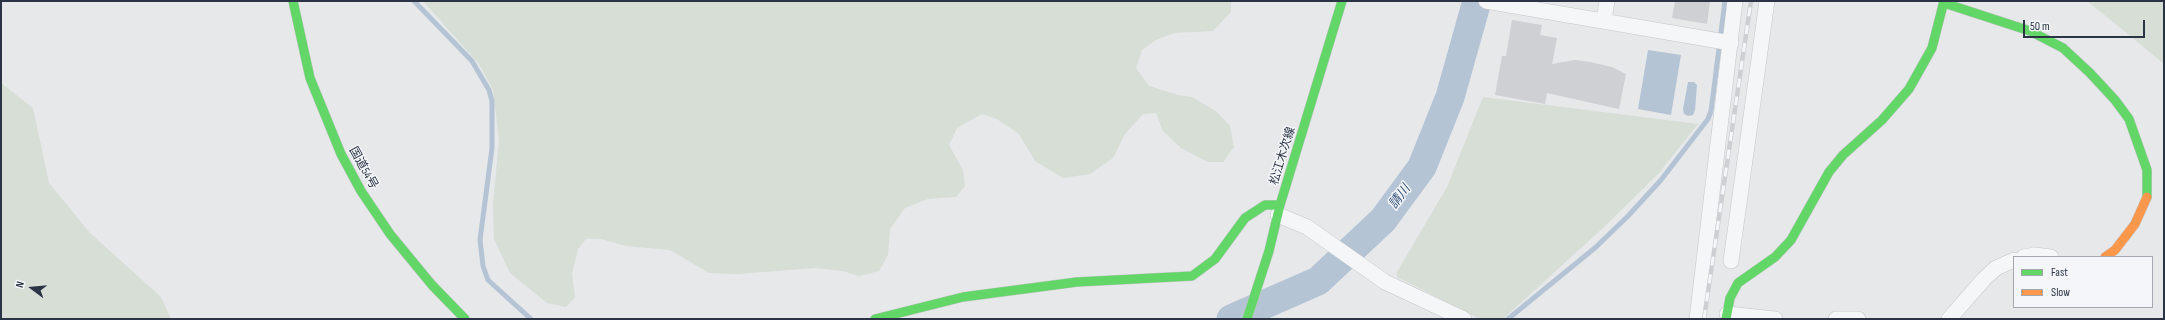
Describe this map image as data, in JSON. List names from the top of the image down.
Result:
{
  "streets": {
    "main road": ["松江木次線", "国道54号"]
  },
  "water": ["請川"],
  "legend": ["Fast", "Slow"],
  "scale_bar": "50 m",
  "north": "left"
}
